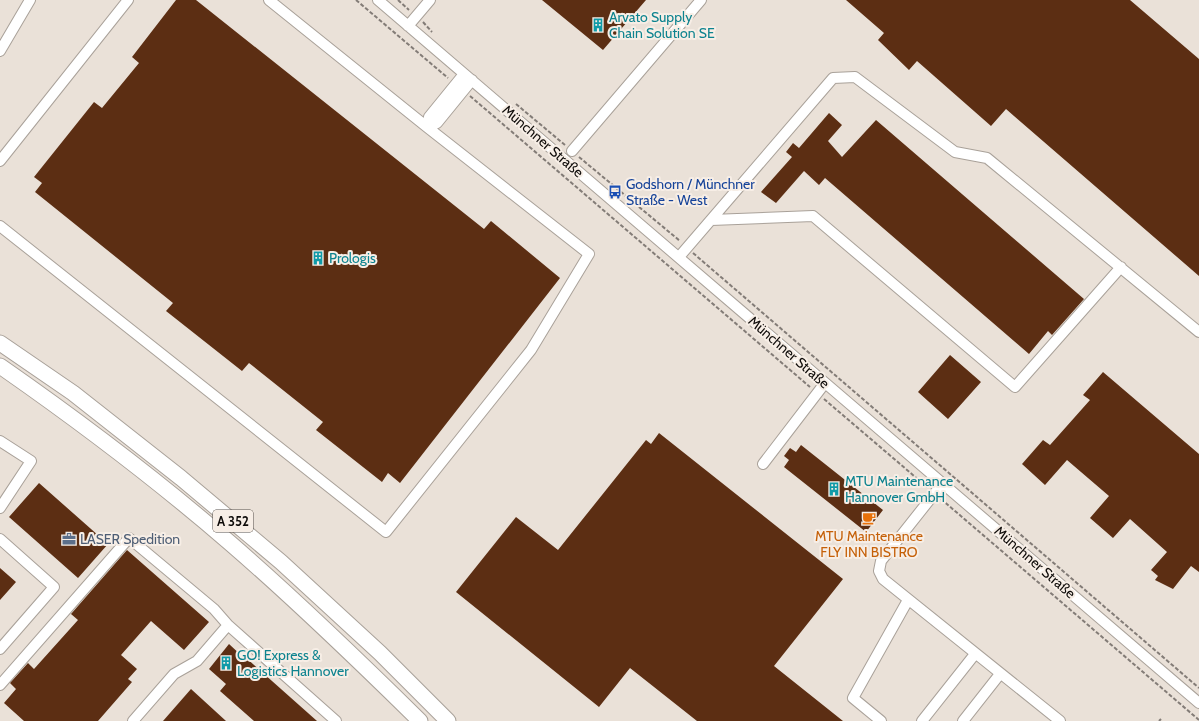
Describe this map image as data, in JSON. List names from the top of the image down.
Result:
{
  "streets": {
    "highway": ["A 352"],
    "street": ["Münchner Straße"]
  },
  "places": {
    "building": [
      "Arvato Supply Chain Solution SE",
      "Prologis",
      "MTU Maintenance Hannover GmbH",
      "GO! Express & Logistics Hannover"
    ],
    "bus stop": ["Godshorn / Münchner Straße - West"],
    "cafe": ["MTU Maintenance FLY INN BISTRO"],
    "office": ["LASER Spedition"]
  }
}
